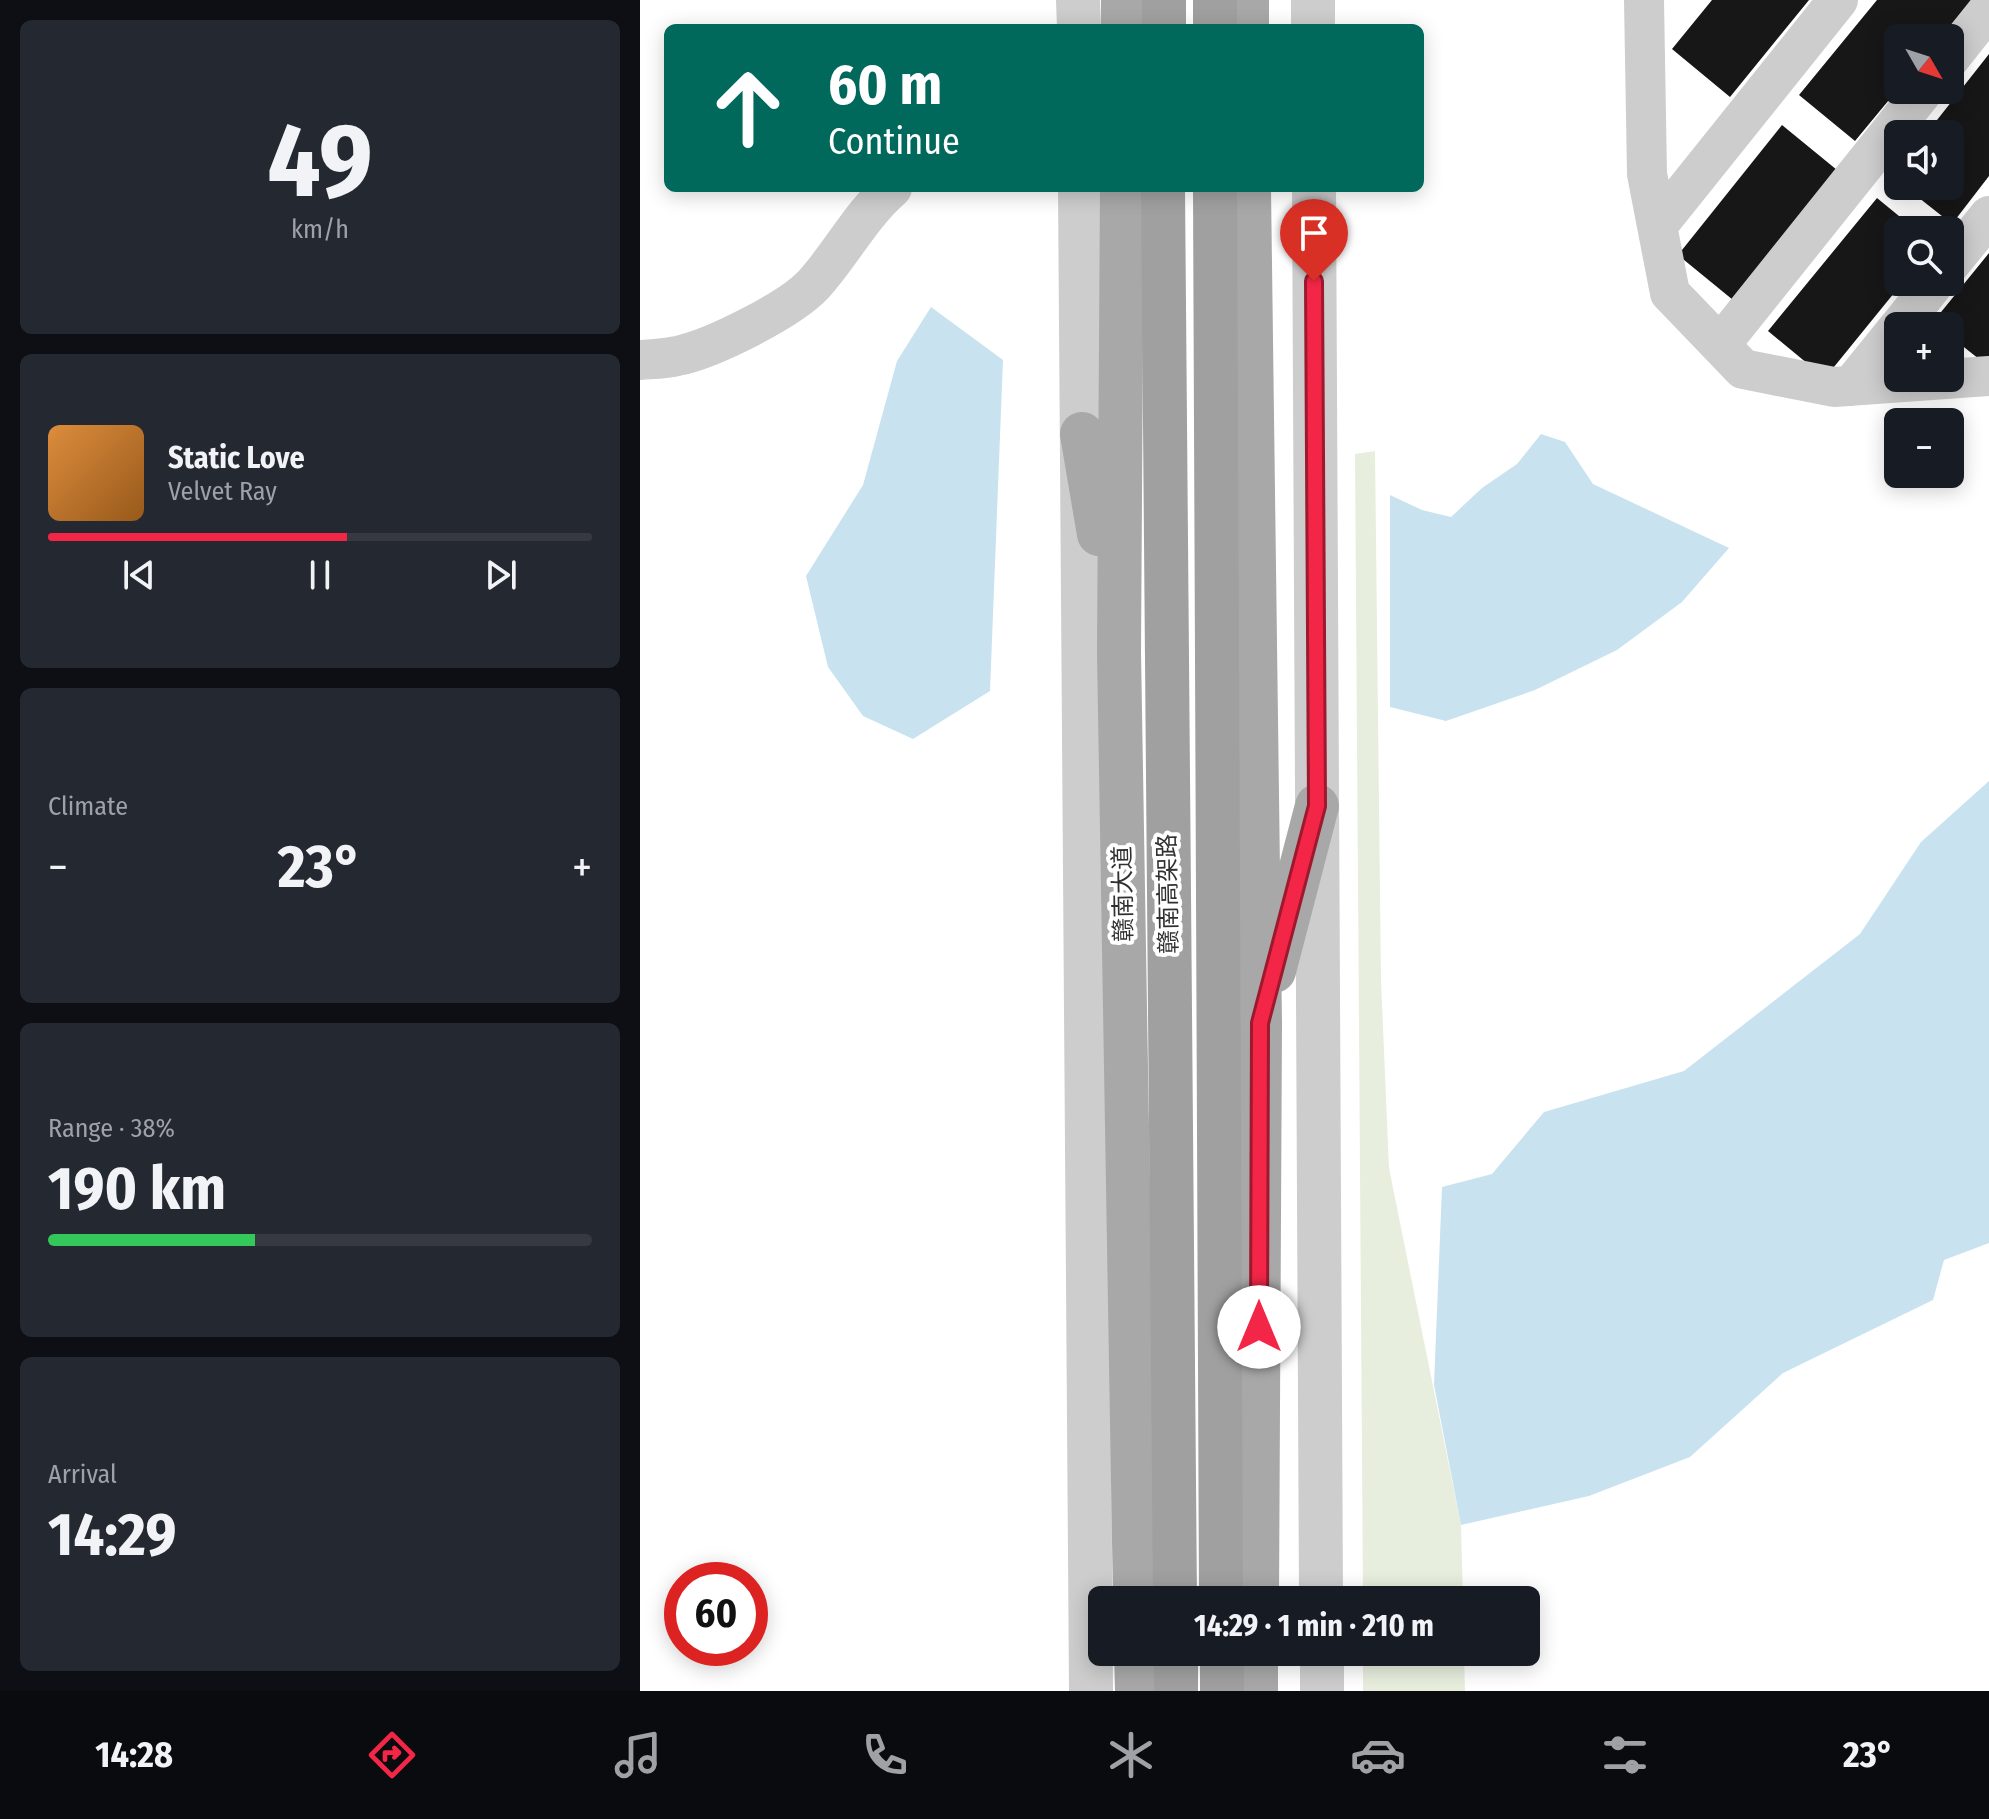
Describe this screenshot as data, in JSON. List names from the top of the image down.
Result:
{
  "streets": {
    "highway": ["赣南高架路"],
    "main road": ["赣南大道"]
  },
  "north": "bottom right",
  "page": {
    "tile": [
      ["49", "km/h"],
      "Climate",
      ["Range · 38%", "190 km"],
      ["Arrival", "14:29"]
    ],
    "map_buttons": ["+", "−"],
    "turn": ["60 m", "Continue"],
    "song": ["Static Love", "Velvet Ray"],
    "heat": ["−", "23°", "+"],
    "limit": "60",
    "trip": "14:29 · 1 min · 210 m",
    "tabs": ["14:28", "23°"]
  }
}
